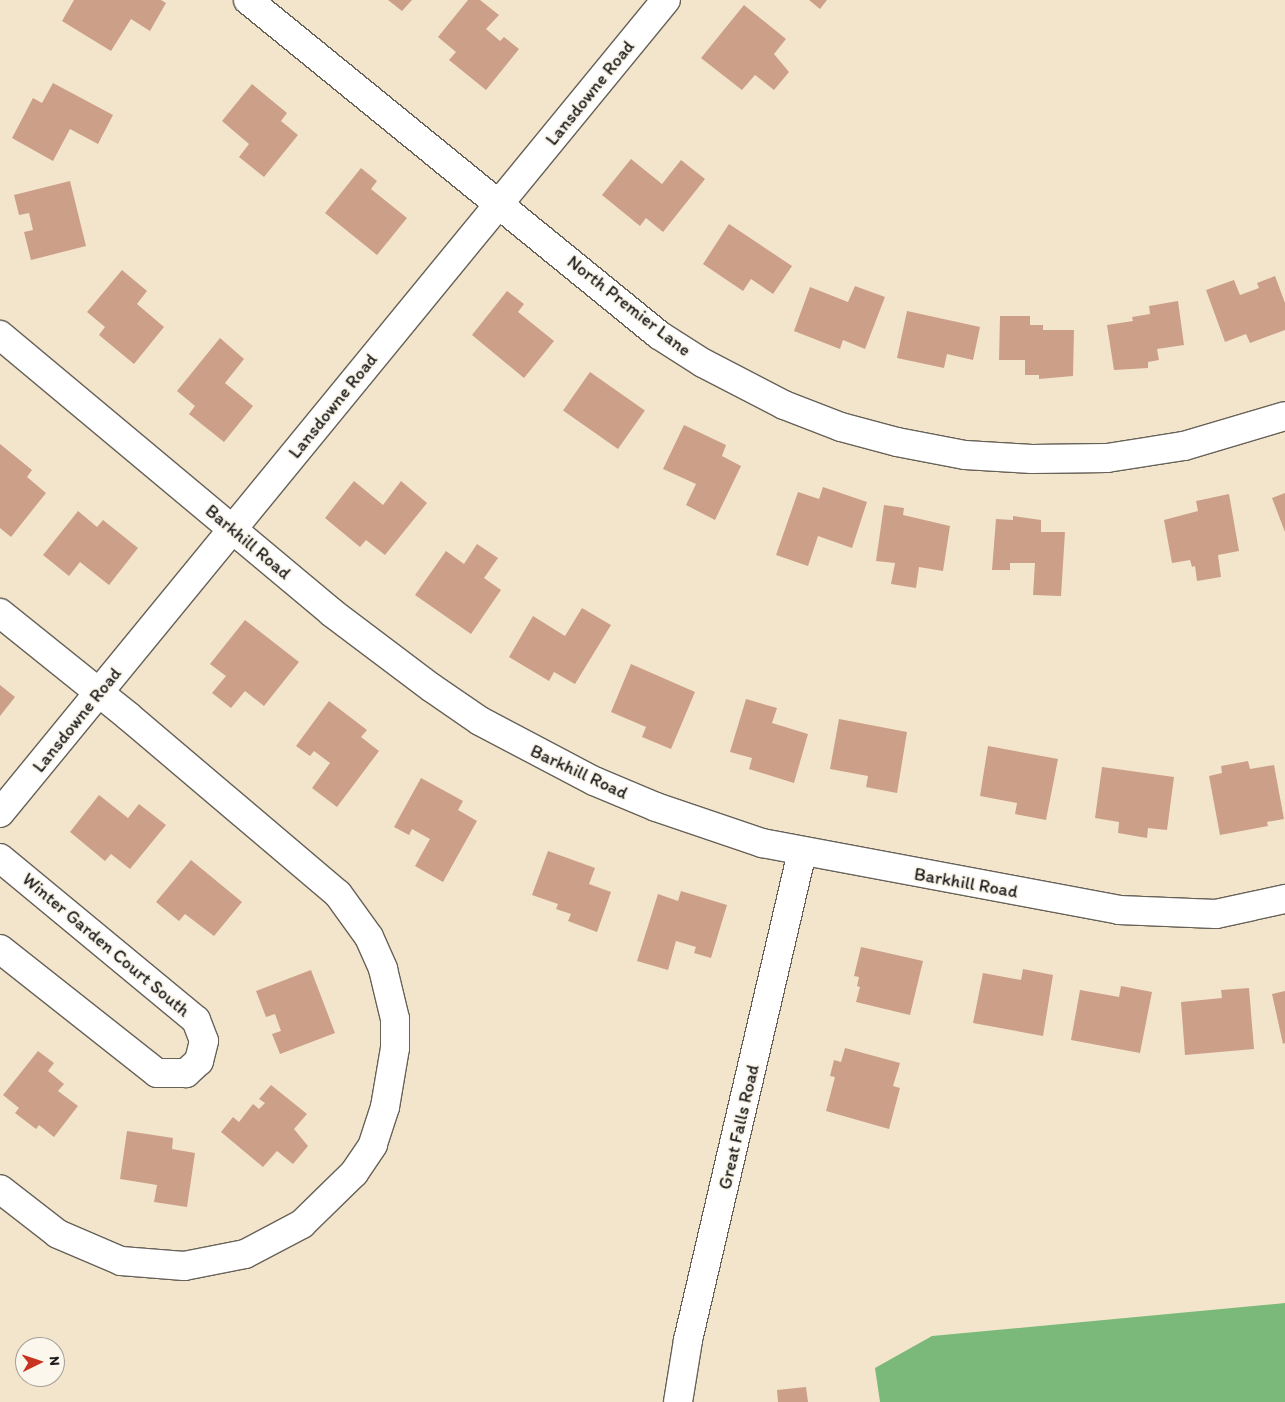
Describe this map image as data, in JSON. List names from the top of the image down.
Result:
{
  "streets": {
    "street": [
      "Lansdowne Road",
      "North Premier Lane",
      "Barkhill Road",
      "Winter Garden Court South",
      "Great Falls Road"
    ]
  },
  "crossings": [
    ["Lansdowne Road", "North Premier Lane"],
    ["Lansdowne Road", "Barkhill Road"],
    ["Barkhill Road", "Great Falls Road"]
  ],
  "north": "right"
}
